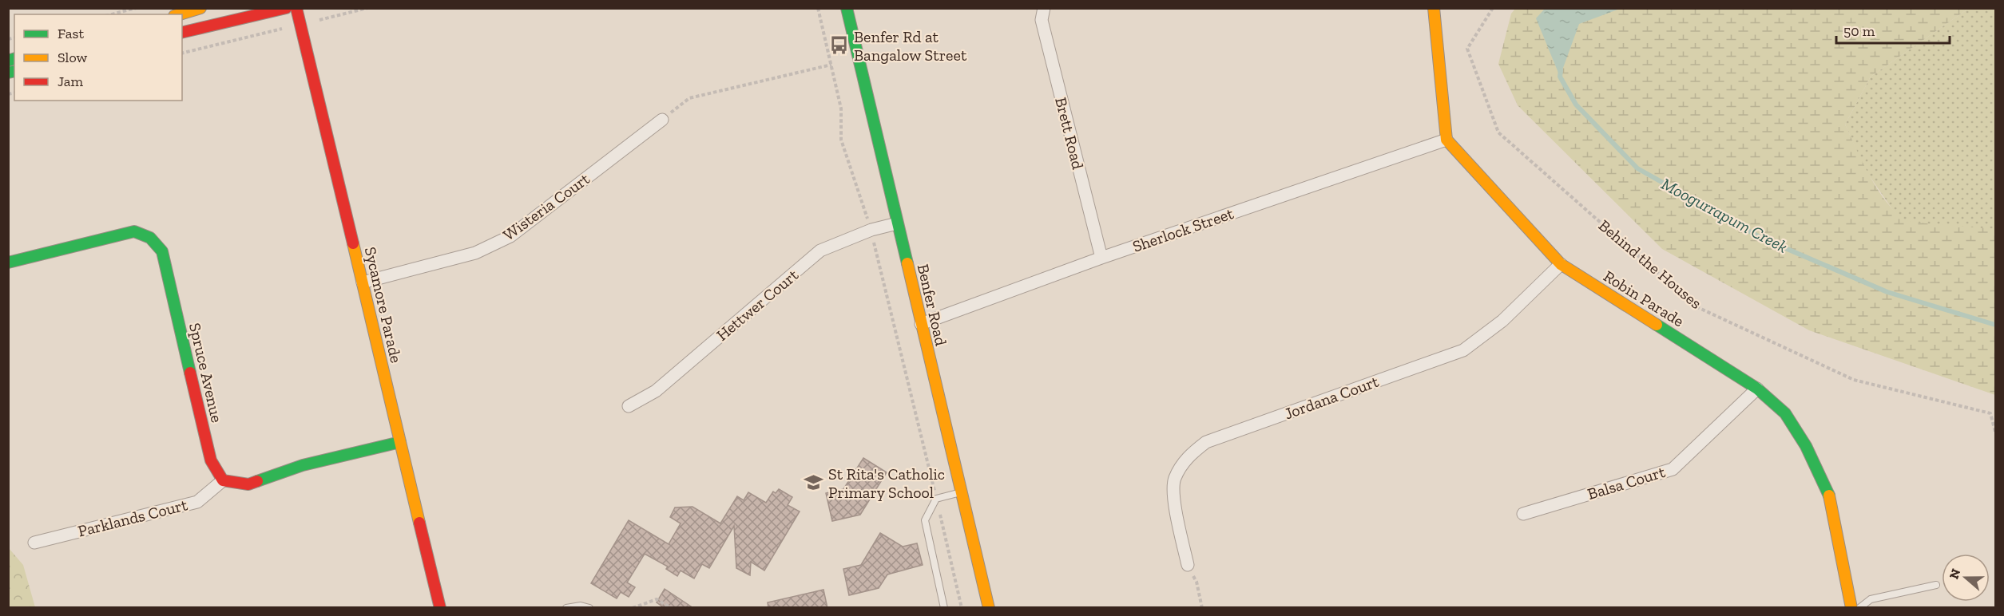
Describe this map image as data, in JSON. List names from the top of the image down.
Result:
{
  "streets": {
    "street": [
      "Brett Road",
      "Wisteria Court",
      "Sherlock Street",
      "Robin Parade",
      "Sycamore Parade",
      "Hettwer Court",
      "Benfer Road",
      "Spruce Avenue",
      "Jordana Court",
      "Balsa Court",
      "Parklands Court"
    ],
    "path": ["Behind the Houses"]
  },
  "crossings": [
    ["Brett Road", "Sherlock Street"],
    ["Wisteria Court", "Sycamore Parade"],
    ["Sherlock Street", "Robin Parade"],
    ["Sherlock Street", "Benfer Road"],
    ["Robin Parade", "Jordana Court"],
    ["Robin Parade", "Balsa Court"],
    ["Hettwer Court", "Benfer Road"],
    ["Spruce Avenue", "Parklands Court"]
  ],
  "water": ["Moogurrapum Creek"],
  "places": {
    "bus stop": ["Benfer Rd at Bangalow Street"],
    "school or university": ["St Rita's Catholic Primary School"]
  },
  "legend": ["Fast", "Slow", "Jam"],
  "scale_bar": "50 m",
  "north": "left"
}
